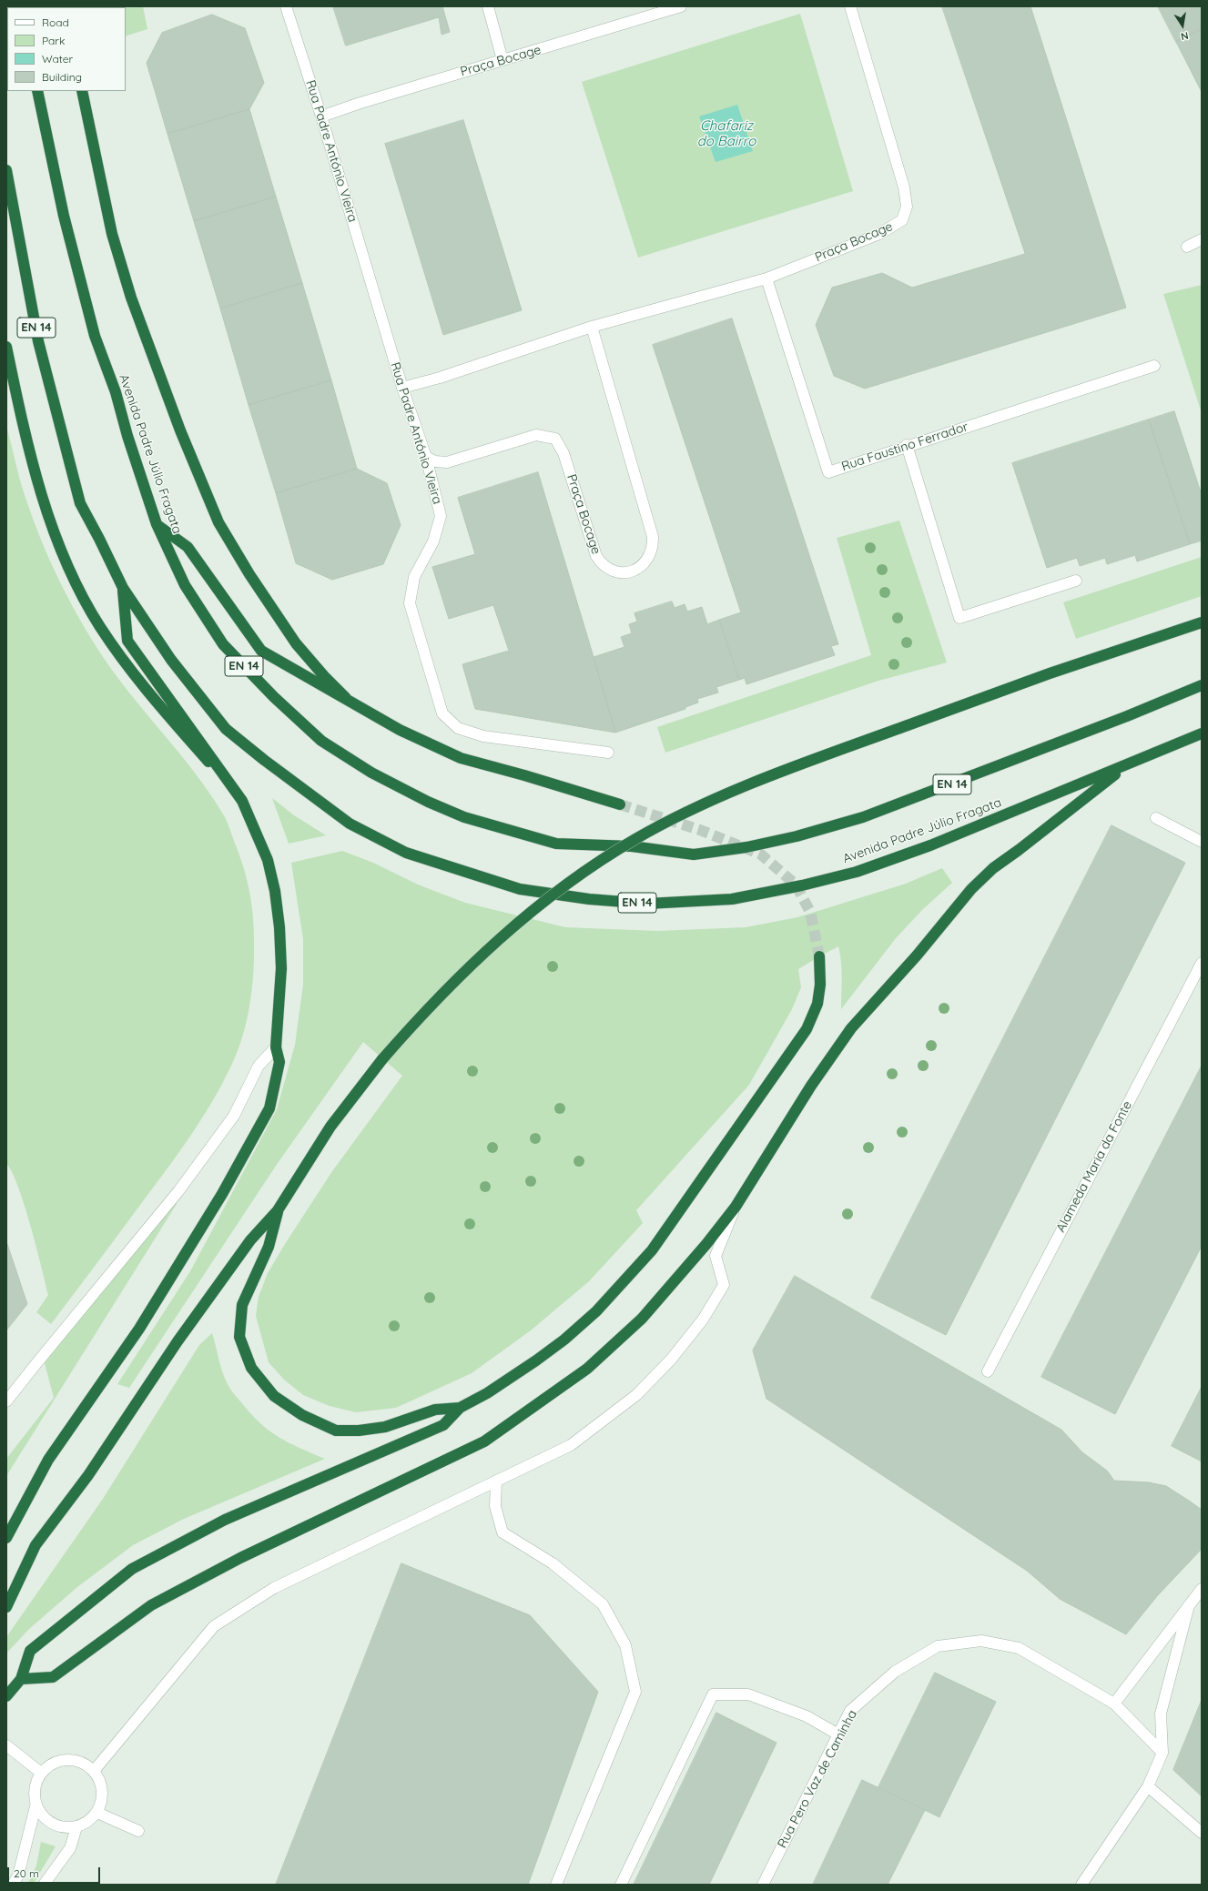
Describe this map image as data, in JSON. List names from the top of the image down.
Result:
{
  "streets": {
    "highway": ["EN 14", "Avenida Padre Júlio Fragata"],
    "street": [
      "Praça Bocage",
      "Rua Padre António Vieira",
      "Rua Faustino Ferrador",
      "Alameda Maria da Fonte",
      "Rua Pero Vaz de Caminha"
    ]
  },
  "crossings": [
    ["Praça Bocage", "Rua Padre António Vieira"],
    ["Praça Bocage", "Rua Faustino Ferrador"]
  ],
  "water": ["Chafariz do Bairro"],
  "legend": [
    "Road",
    "Park",
    "Water",
    "Building"
  ],
  "scale_bar": "20 m",
  "north": "bottom"
}
